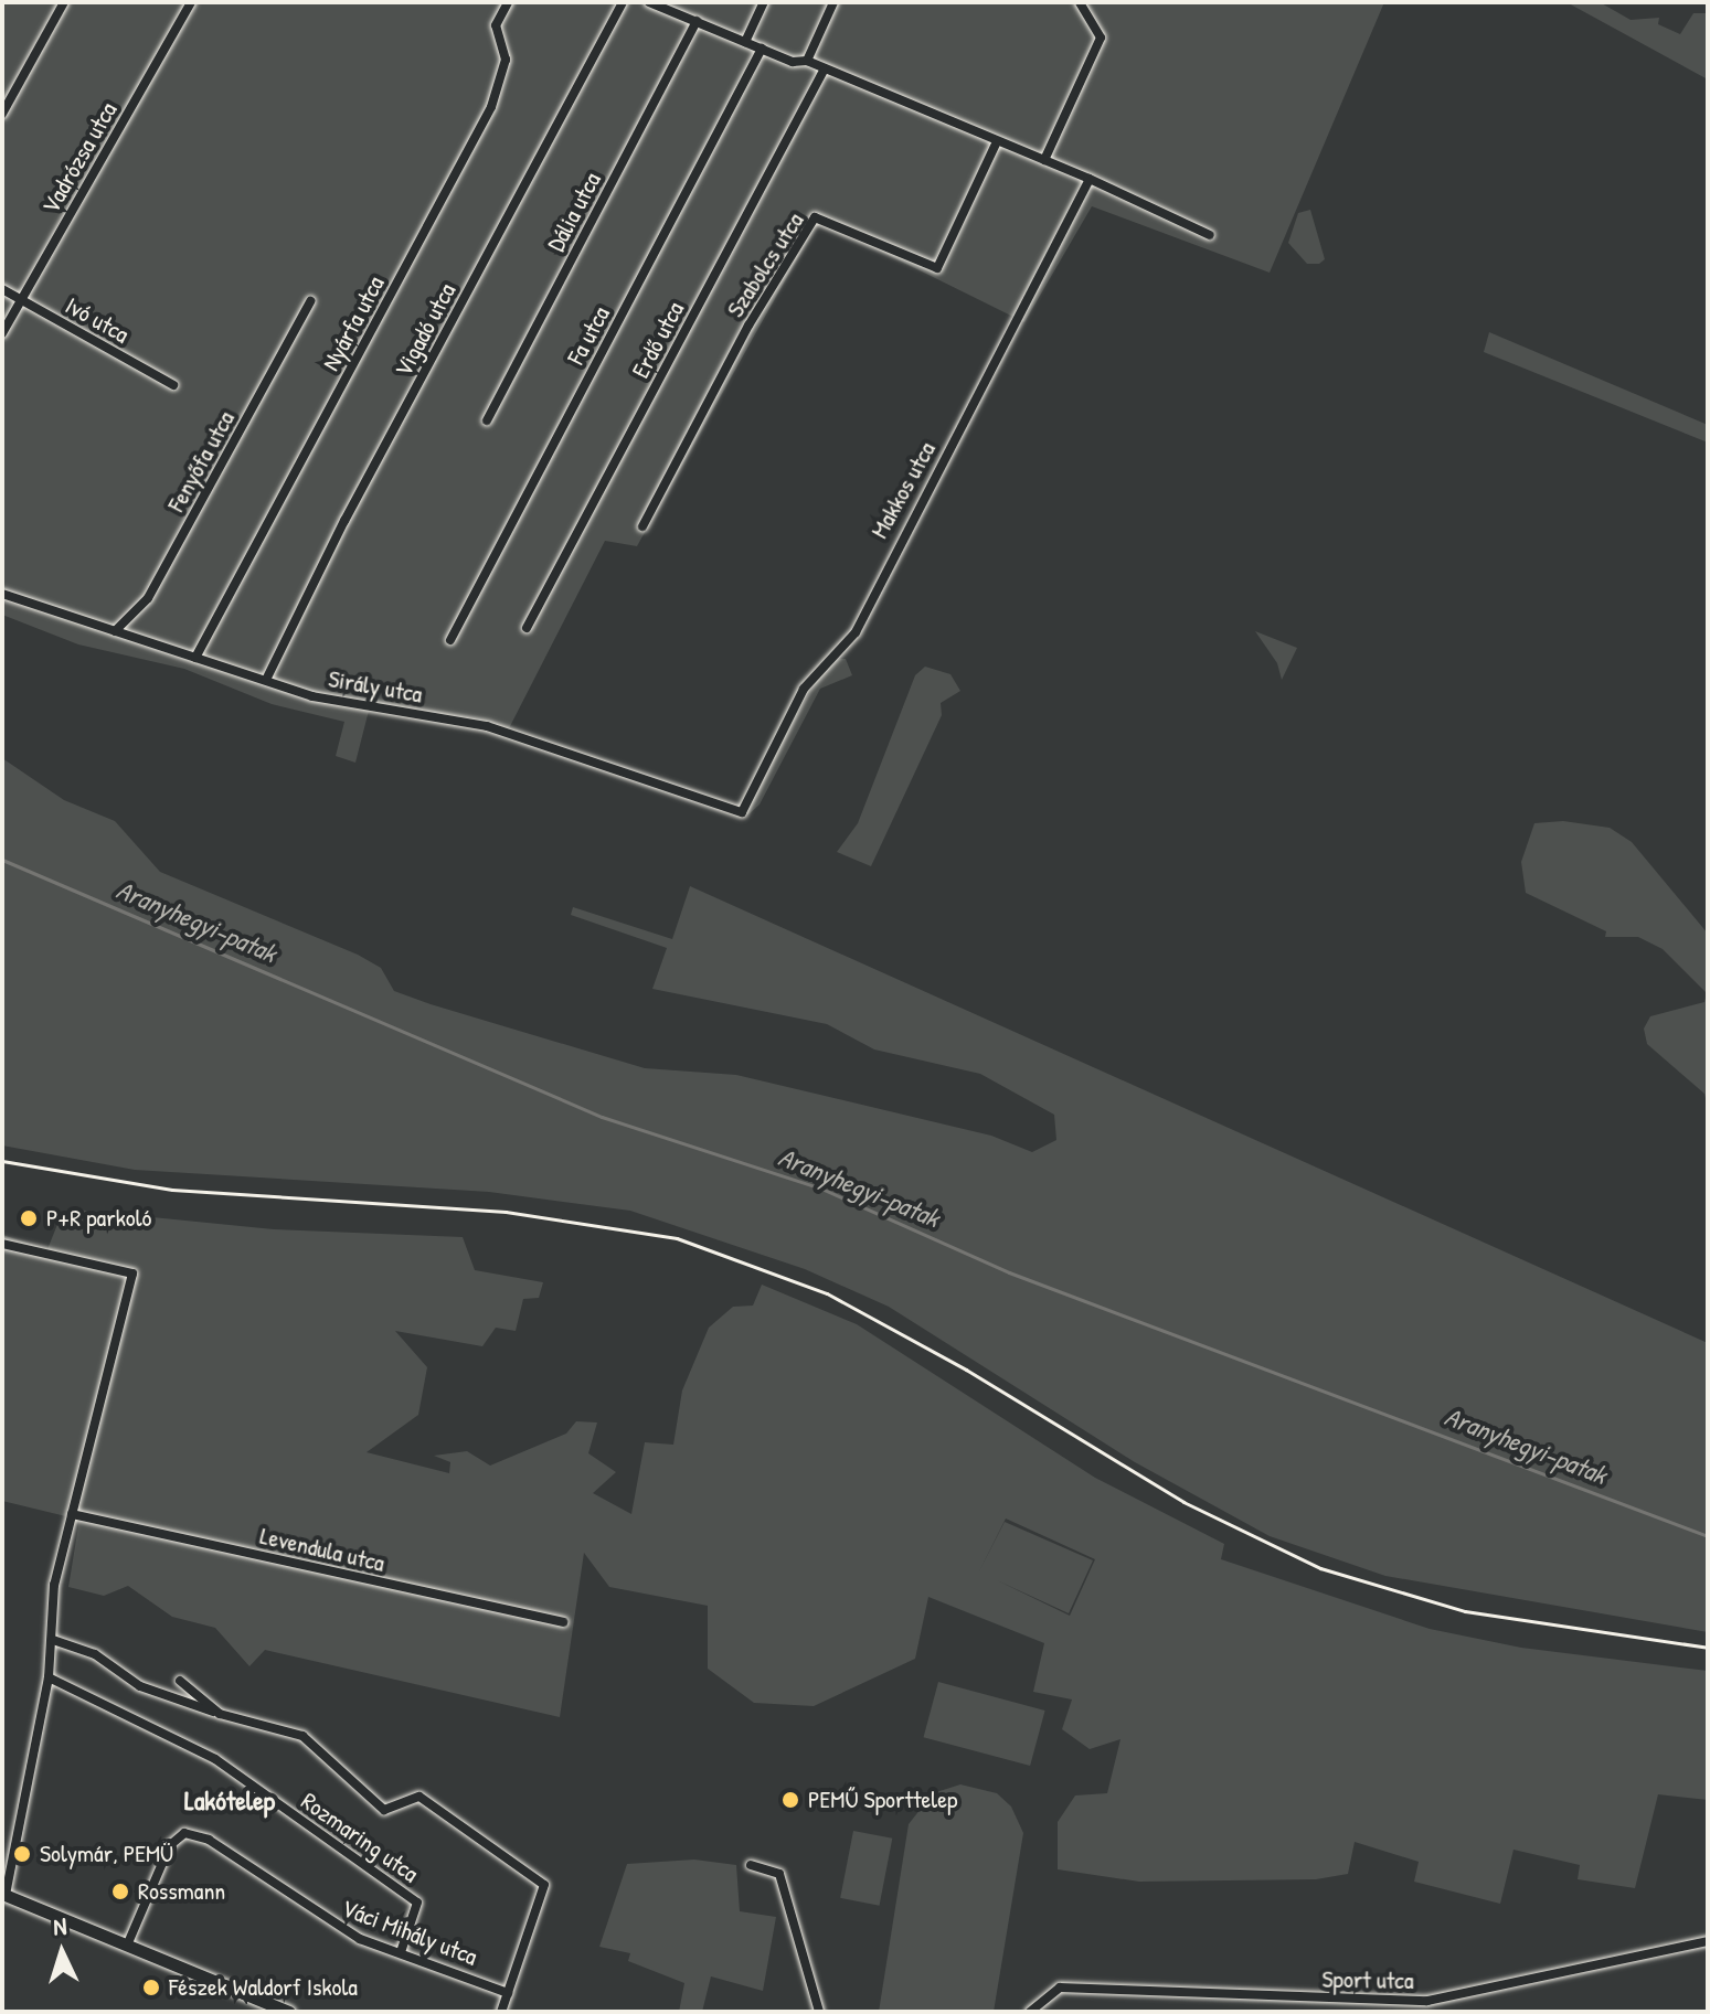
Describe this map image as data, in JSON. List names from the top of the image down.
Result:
{
  "streets": {
    "street": [
      "Vadrózsa utca",
      "Dália utca",
      "Szabolcs utca",
      "Ivó utca",
      "Nyárfa utca",
      "Vigadó utca",
      "Fa utca",
      "Erdő utca",
      "Fenyőfa utca",
      "Makkos utca",
      "Sirály utca",
      "Levendula utca",
      "Rozmaring utca",
      "Váci Mihály utca",
      "Sport utca"
    ]
  },
  "crossings": [
    ["Vadrózsa utca", "Ivó utca"],
    ["Nyárfa utca", "Sirály utca"],
    ["Vigadó utca", "Sirály utca"],
    ["Fenyőfa utca", "Sirály utca"],
    ["Makkos utca", "Sirály utca"],
    ["Rozmaring utca", "Váci Mihály utca"]
  ],
  "districts": ["Lakótelep"],
  "water": ["Aranyhegyi-patak"],
  "places": [
    "P+R parkoló",
    "PEMŰ Sporttelep",
    "Solymár, PEMÜ",
    "Rossmann",
    "Fészek Waldorf Iskola"
  ],
  "north": "top"
}
